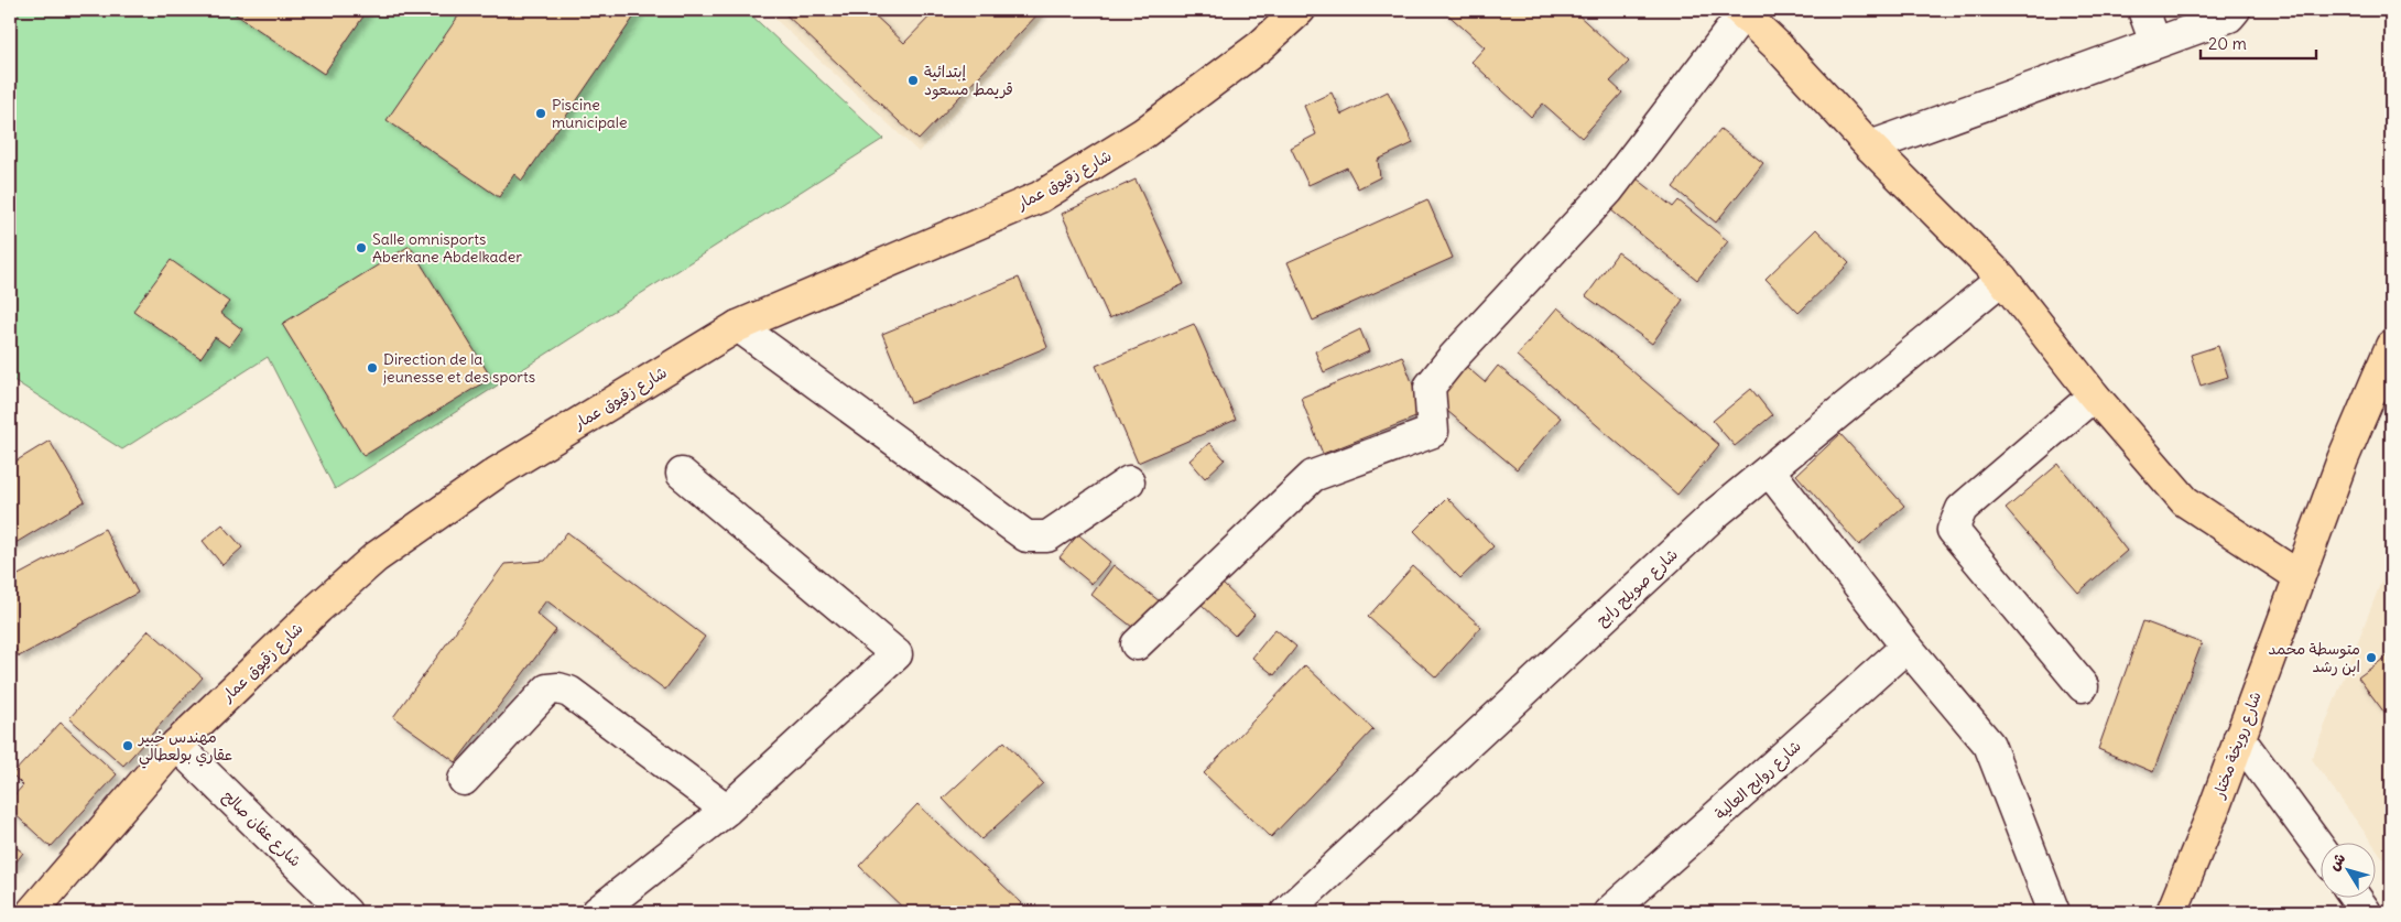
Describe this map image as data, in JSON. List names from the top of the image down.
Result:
{
  "streets": {
    "main road": ["شارع زقيوق عمار", "شارع رويخة مختار"],
    "street": ["شارع صويلح رابح", "شارع روابح العالية", "شارع عفان صالح"]
  },
  "crossings": [
    ["شارع زقيوق عمار", "شارع عفان صالح"]
  ],
  "places": [
    "إبتدائية قريمط مسعود",
    "Piscine municipale",
    "Salle omnisports Aberkane Abdelkader",
    "Direction de la jeunesse et des sports",
    "متوسطة محمد ابن رشد",
    "مهندس خبير عقاري بولعطالي"
  ],
  "scale_bar": "20 m",
  "north": "top left"
}
